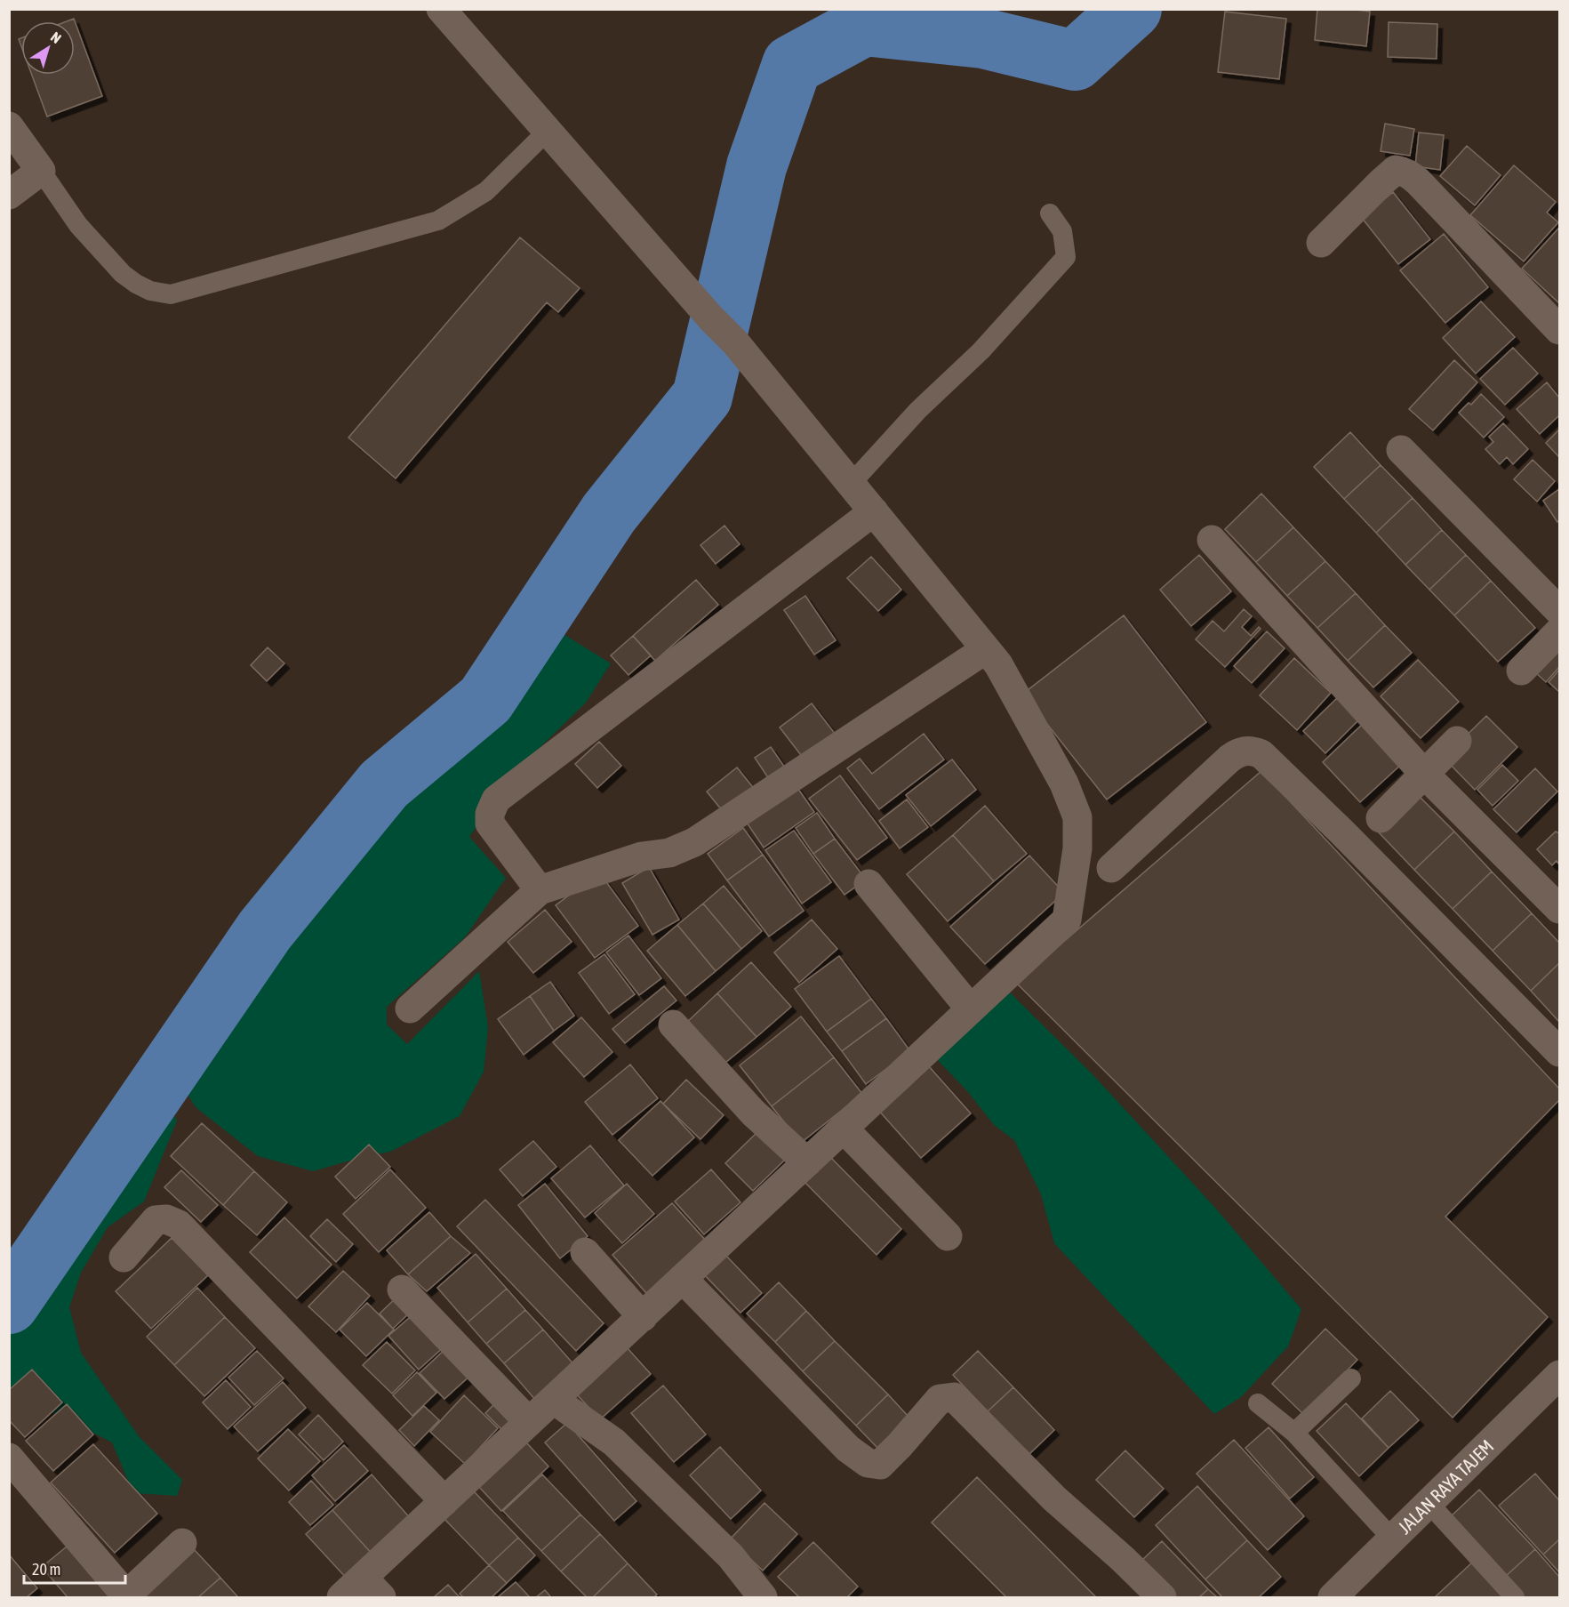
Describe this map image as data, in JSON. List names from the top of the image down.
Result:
{
  "streets": {
    "street": ["JALAN RAYA TAJEM"]
  },
  "scale_bar": "20 m",
  "north": "top right"
}
